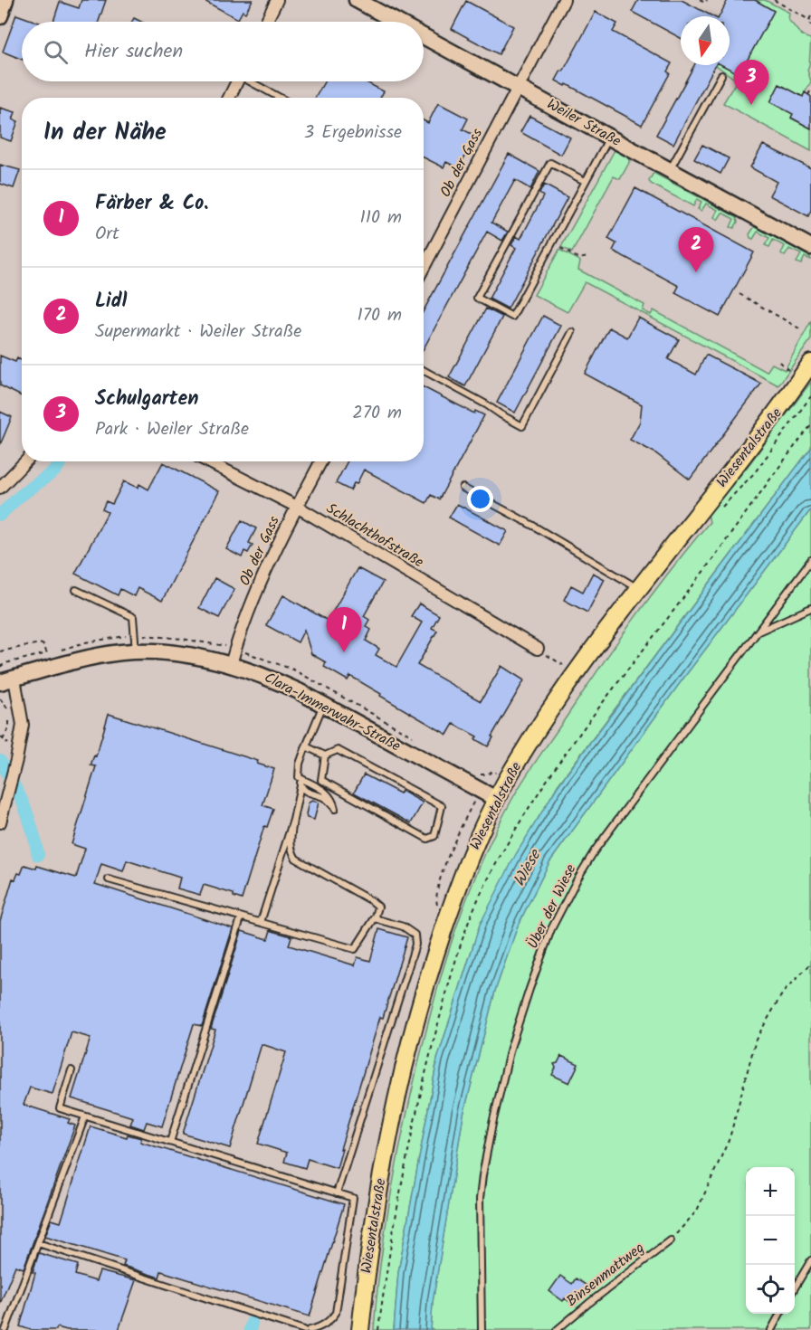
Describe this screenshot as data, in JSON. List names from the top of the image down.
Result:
{
  "streets": {
    "main road": ["Wiesentalstraße"],
    "street": [
      "Weiler Straße",
      "Ob der Gass",
      "Schlachthofstraße",
      "Clara-Immerwahr-Straße"
    ],
    "lane": ["Über der Wiese", "Binsenmattweg"]
  },
  "crossings": [
    ["Weiler Straße", "Ob der Gass"],
    ["Ob der Gass", "Schlachthofstraße"],
    ["Ob der Gass", "Clara-Immerwahr-Straße"],
    ["Wiesentalstraße", "Clara-Immerwahr-Straße"]
  ],
  "water": ["Wiese"],
  "north": "bottom",
  "page": {
    "search": "Hier suchen",
    "pins": ["3", "2", "1"],
    "heading": ["In der Nähe", "3 Ergebnisse"],
    "list": [
      {
        "mark": "1",
        "name": "Färber & Co.",
        "note": "Ort",
        "value": "110 m"
      },
      {
        "mark": "2",
        "name": "Lidl",
        "note": "Supermarkt · Weiler Straße",
        "value": "170 m"
      },
      {
        "mark": "3",
        "name": "Schulgarten",
        "note": "Park · Weiler Straße",
        "value": "270 m"
      }
    ],
    "map_buttons": ["+", "−"]
  }
}
